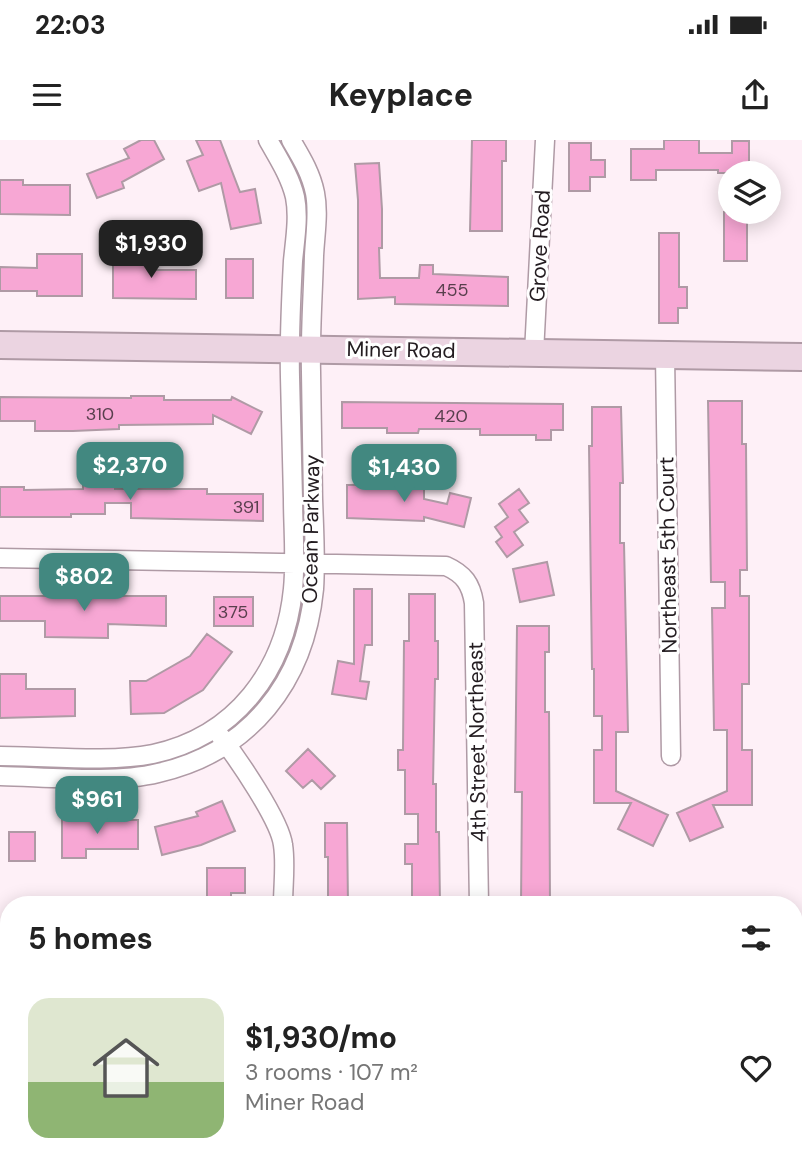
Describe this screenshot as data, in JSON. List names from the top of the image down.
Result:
{
  "streets": {
    "street": [
      "Grove Road",
      "Miner Road",
      "Ocean Parkway",
      "Northeast 5th Court",
      "4th Street Northeast"
    ]
  },
  "crossings": [
    ["Grove Road", "Miner Road"],
    ["Miner Road", "Ocean Parkway"],
    ["Miner Road", "Northeast 5th Court"],
    ["Ocean Parkway", "4th Street Northeast"]
  ],
  "house_numbers": [
    "455",
    "310",
    "420",
    "391",
    "375"
  ],
  "page": {
    "status": "22:03",
    "header": "Keyplace",
    "price": [
      "$1,930",
      "$2,370",
      "$1,430",
      "$802",
      "$961"
    ],
    "heading": "5 homes",
    "list": [
      {
        "name": "$1,930/mo",
        "note": "3 rooms · 107 m² · Miner Road"
      }
    ]
  }
}
